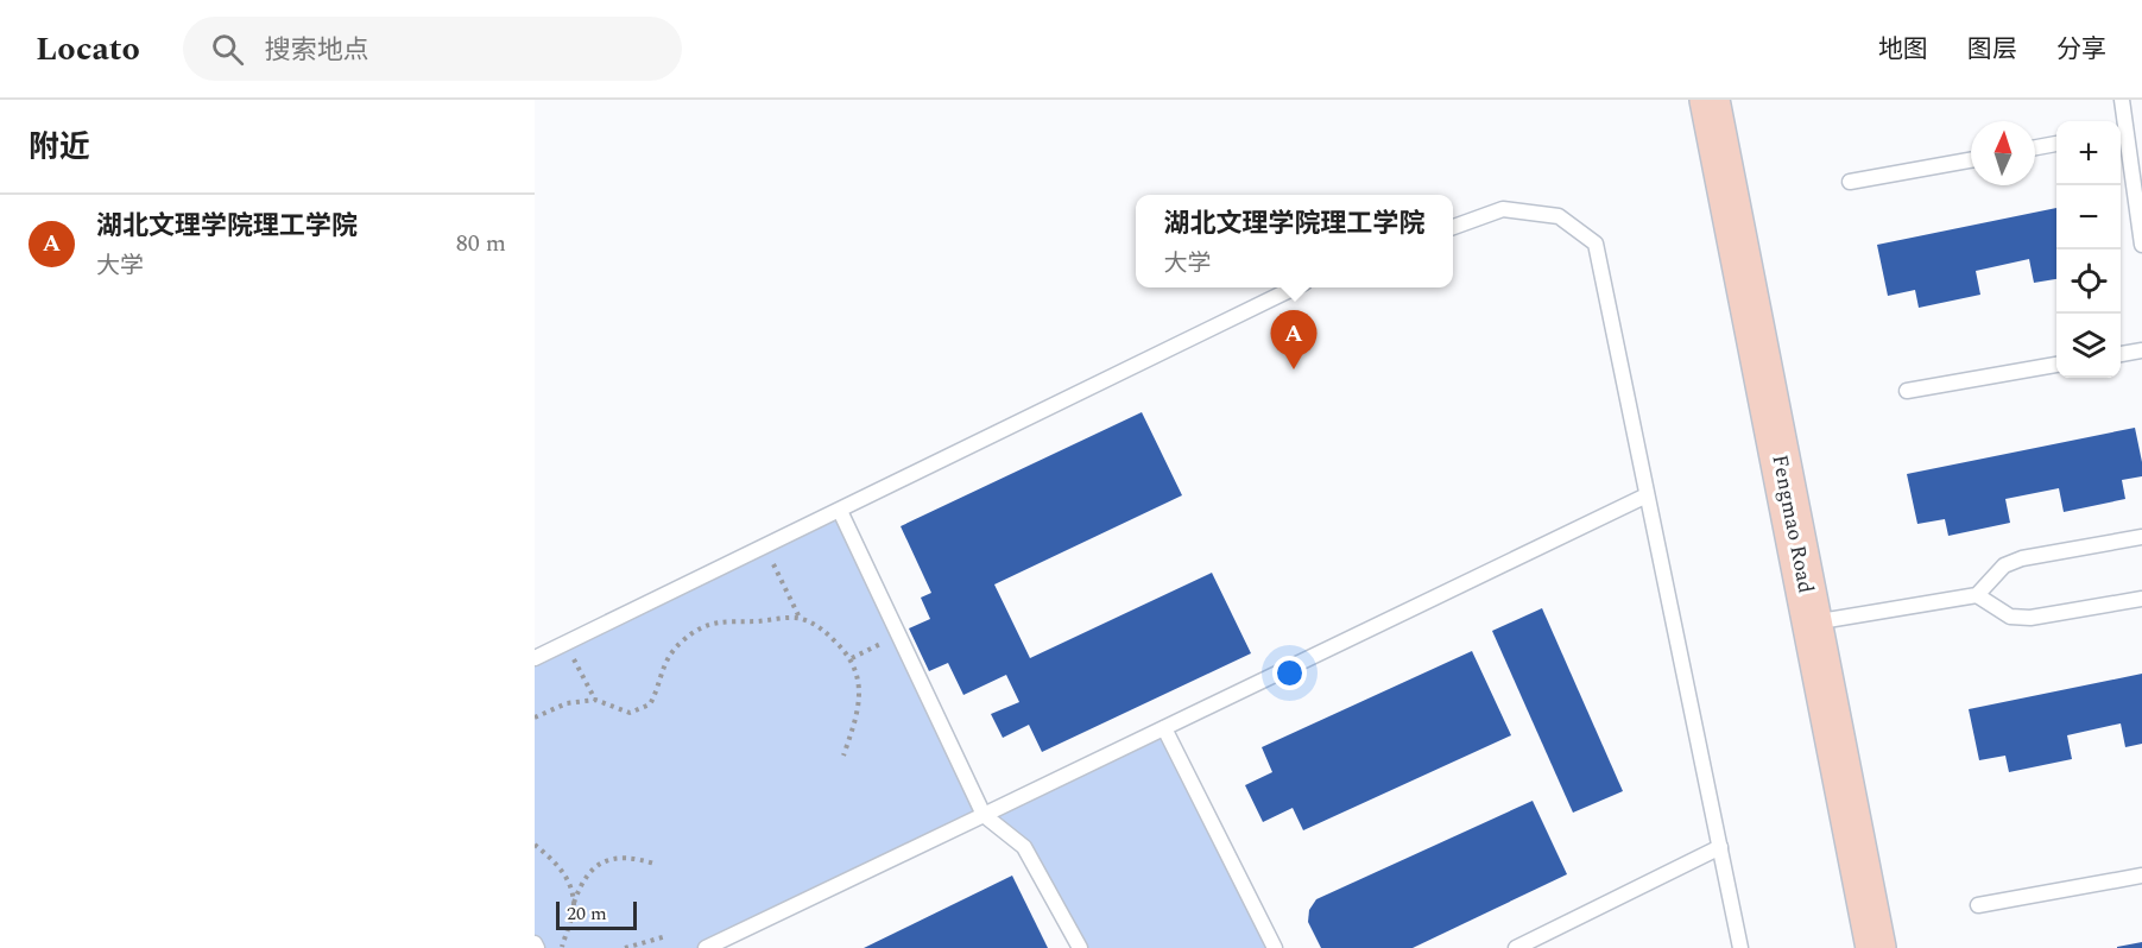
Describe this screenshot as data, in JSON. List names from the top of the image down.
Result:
{
  "streets": {
    "street": ["Fengmao Road"]
  },
  "scale_bar": "20 m",
  "north": "top",
  "page": {
    "header": "Locato",
    "search": "搜索地点",
    "nav": ["地图", "图层", "分享"],
    "heading": "附近",
    "map_buttons": ["+", "−"],
    "list": [
      {
        "mark": "A",
        "name": "湖北文理学院理工学院",
        "note": "大学",
        "value": "80 m"
      }
    ],
    "popup": ["湖北文理学院理工学院", "大学"],
    "pins": "A",
    "scale": "20 m"
  }
}
